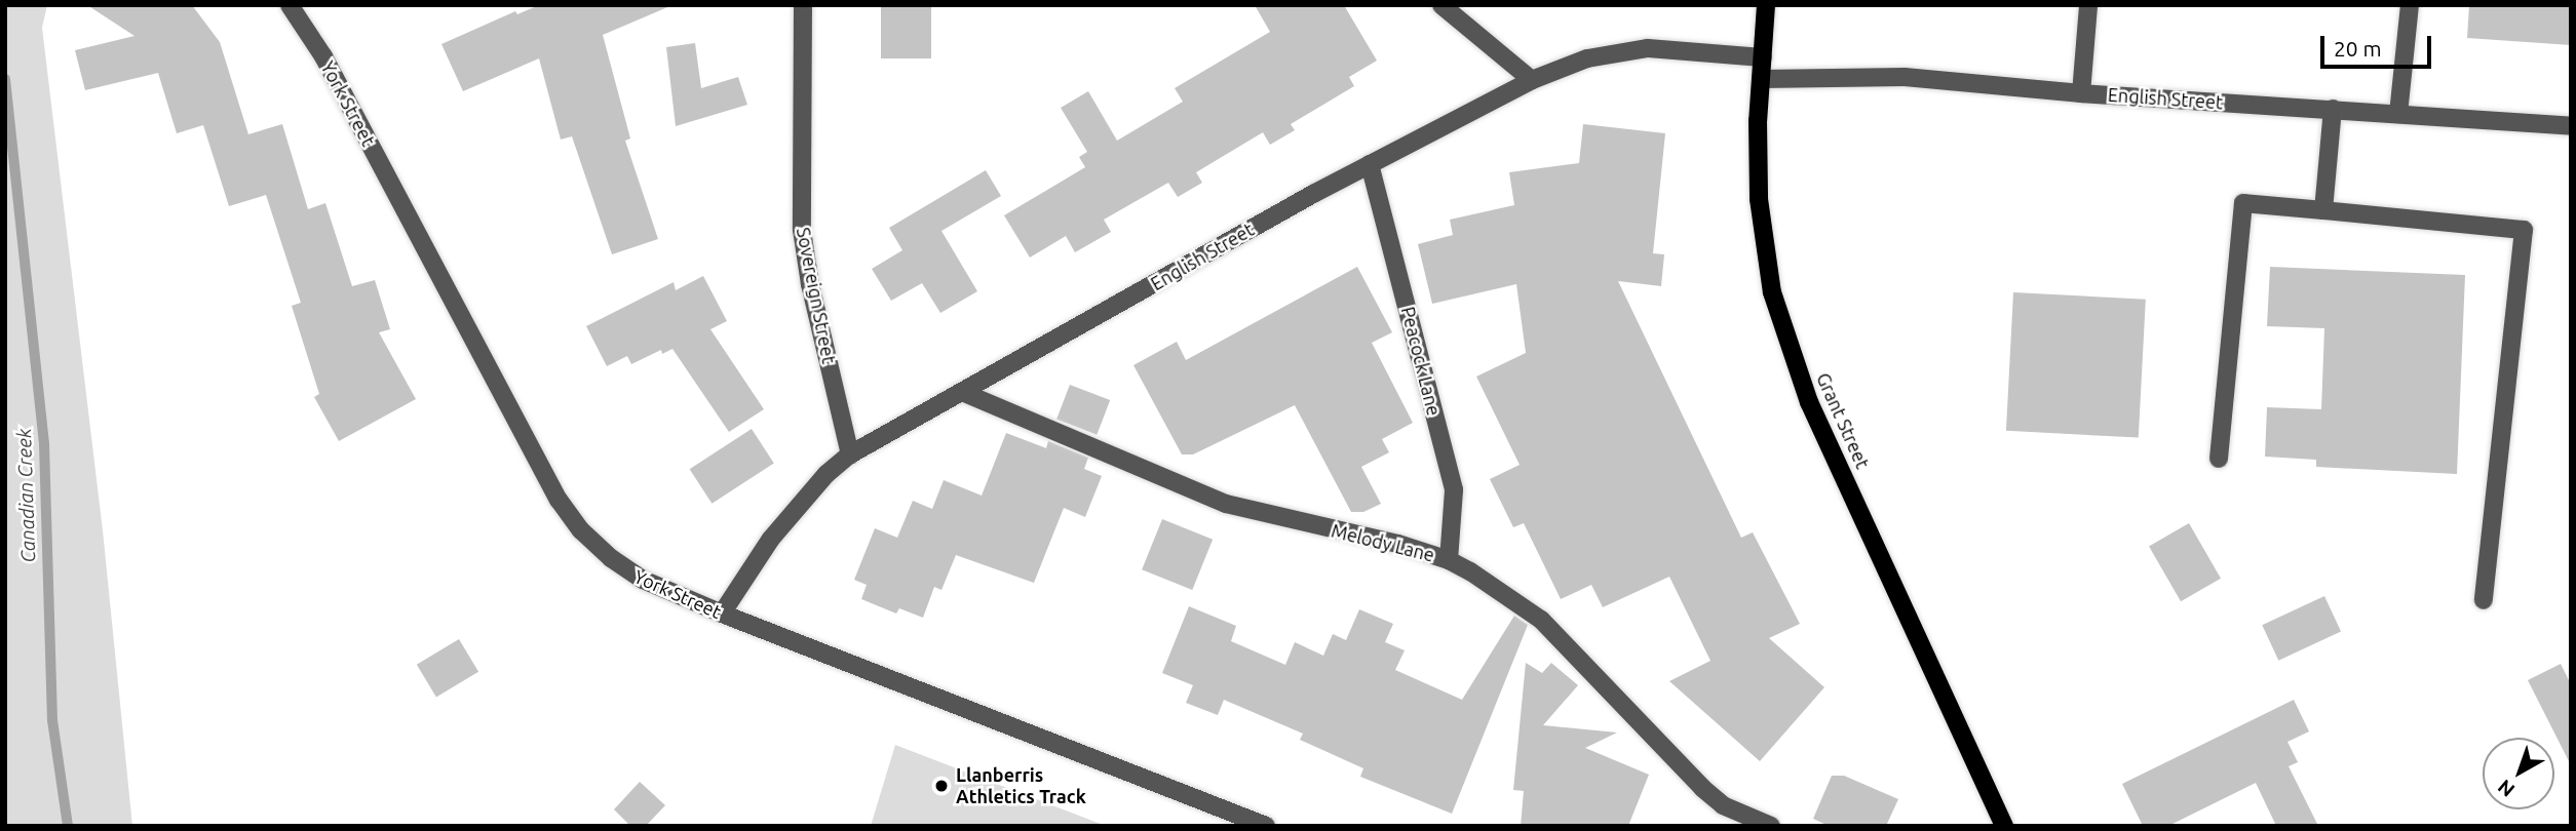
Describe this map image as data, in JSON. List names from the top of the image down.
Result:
{
  "streets": {
    "main road": ["Grant Street"],
    "street": [
      "English Street",
      "York Street",
      "Sovereign Street",
      "Peacock Lane",
      "Melody Lane"
    ]
  },
  "crossings": [
    ["English Street", "York Street"],
    ["English Street", "Sovereign Street"],
    ["English Street", "Peacock Lane"],
    ["English Street", "Grant Street"],
    ["English Street", "Melody Lane"],
    ["Peacock Lane", "Melody Lane"]
  ],
  "water": ["Canadian Creek"],
  "places": ["Llanberris Athletics Track"],
  "scale_bar": "20 m",
  "north": "bottom left"
}
